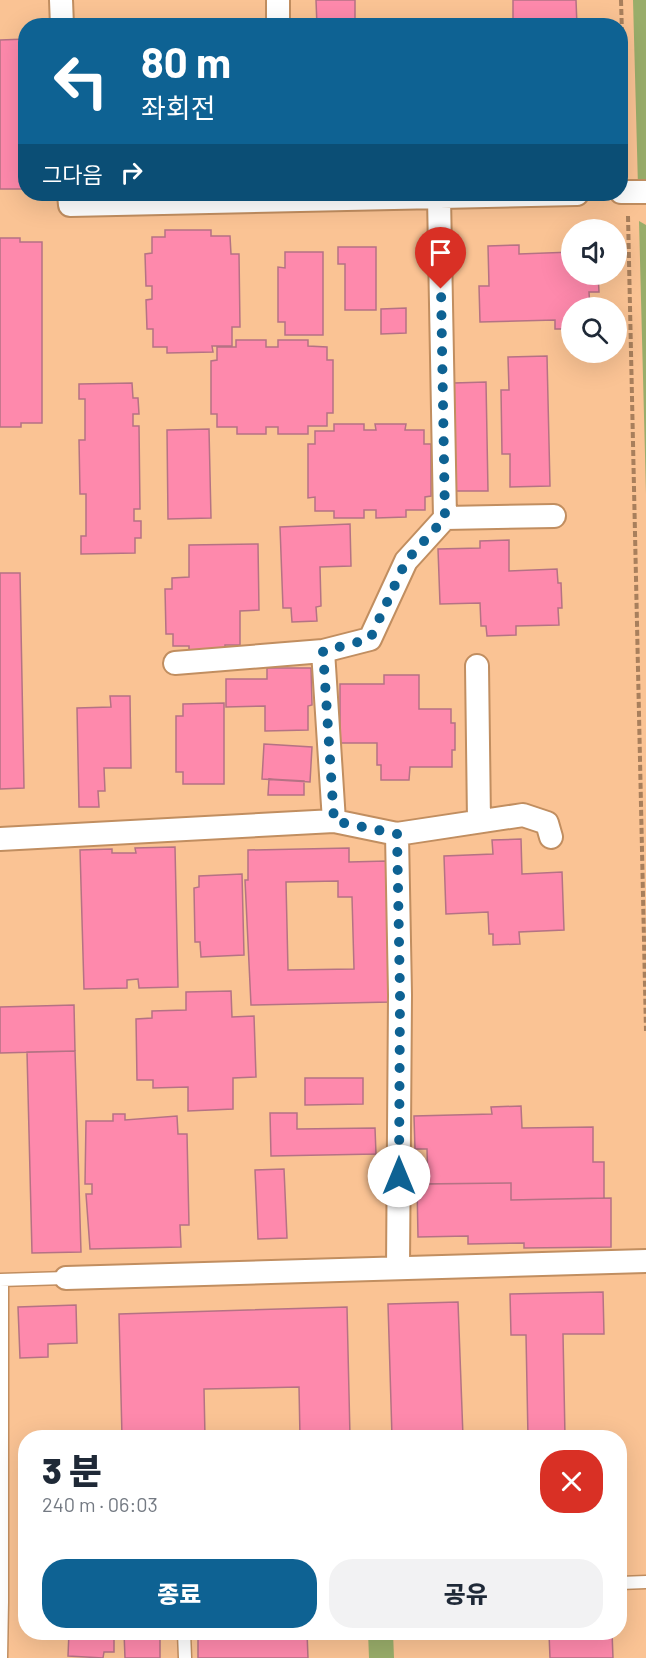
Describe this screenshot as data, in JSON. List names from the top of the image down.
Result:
{
  "page": {
    "turn": ["80 m", "좌회전"],
    "then": "그다음",
    "heading": ["3 분", "240 m · 06:03"],
    "buttons": ["종료", "공유"]
  }
}
